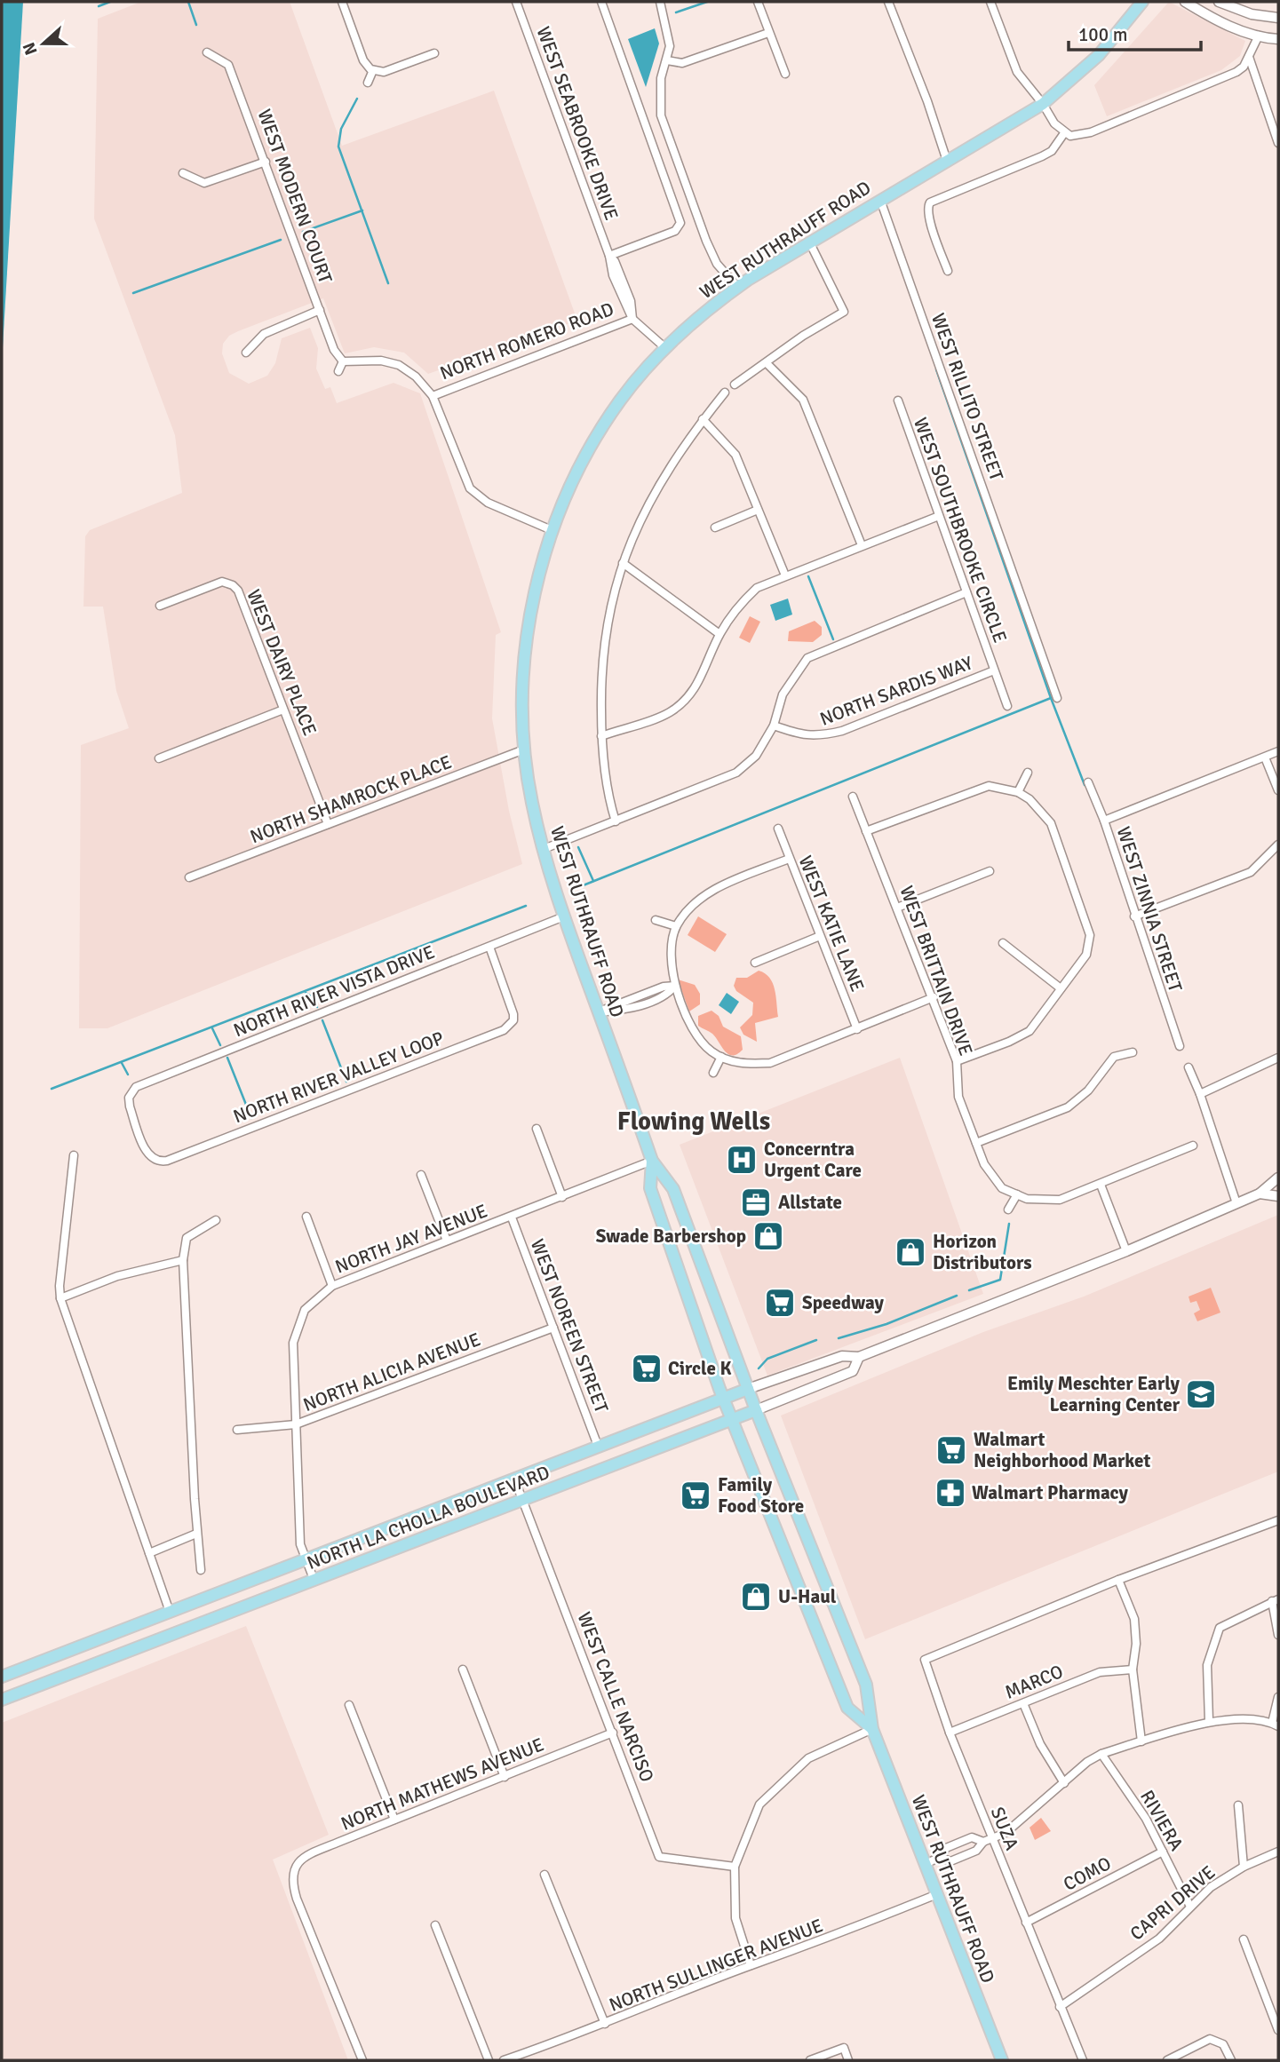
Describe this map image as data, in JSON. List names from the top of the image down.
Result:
{
  "streets": {
    "main road": ["WEST RUTHRAUFF ROAD", "NORTH LA CHOLLA BOULEVARD"],
    "street": [
      "WEST SEABROOKE DRIVE",
      "WEST MODERN COURT",
      "NORTH ROMERO ROAD",
      "WEST RILLITO STREET",
      "WEST SOUTHBROOKE CIRCLE",
      "WEST DAIRY PLACE",
      "NORTH SARDIS WAY",
      "NORTH SHAMROCK PLACE",
      "WEST ZINNIA STREET",
      "WEST KATIE LANE",
      "WEST BRITTAIN DRIVE",
      "NORTH RIVER VISTA DRIVE",
      "NORTH RIVER VALLEY LOOP",
      "NORTH JAY AVENUE",
      "WEST NOREEN STREET",
      "NORTH ALICIA AVENUE",
      "MARCO",
      "WEST CALLE NARCISO",
      "NORTH MATHEWS AVENUE",
      "RIVIERA",
      "SUZA",
      "COMO",
      "CAPRI DRIVE",
      "NORTH SULLINGER AVENUE"
    ]
  },
  "crossings": [
    ["WEST SEABROOKE DRIVE", "NORTH ROMERO ROAD"],
    ["WEST RUTHRAUFF ROAD", "WEST RILLITO STREET"],
    ["WEST RUTHRAUFF ROAD", "NORTH SHAMROCK PLACE"],
    ["WEST RUTHRAUFF ROAD", "NORTH RIVER VISTA DRIVE"],
    ["WEST RUTHRAUFF ROAD", "NORTH JAY AVENUE"],
    ["WEST RUTHRAUFF ROAD", "NORTH LA CHOLLA BOULEVARD"],
    ["WEST RUTHRAUFF ROAD", "NORTH SULLINGER AVENUE"],
    ["WEST SOUTHBROOKE CIRCLE", "NORTH SARDIS WAY"],
    ["WEST DAIRY PLACE", "NORTH SHAMROCK PLACE"],
    ["NORTH RIVER VISTA DRIVE", "NORTH RIVER VALLEY LOOP"],
    ["NORTH JAY AVENUE", "WEST NOREEN STREET"],
    ["NORTH JAY AVENUE", "NORTH ALICIA AVENUE"],
    ["NORTH JAY AVENUE", "NORTH LA CHOLLA BOULEVARD"],
    ["WEST NOREEN STREET", "NORTH ALICIA AVENUE"],
    ["WEST NOREEN STREET", "NORTH LA CHOLLA BOULEVARD"],
    ["NORTH LA CHOLLA BOULEVARD", "WEST CALLE NARCISO"],
    ["MARCO", "SUZA"],
    ["WEST CALLE NARCISO", "NORTH MATHEWS AVENUE"],
    ["RIVIERA", "COMO"],
    ["RIVIERA", "CAPRI DRIVE"],
    ["SUZA", "COMO"],
    ["SUZA", "CAPRI DRIVE"]
  ],
  "districts": ["Flowing Wells"],
  "places": {
    "hospital": ["Concerntra Urgent Care"],
    "office": ["Allstate"],
    "shop": ["Swade Barbershop", "Horizon Distributors", "U-Haul"],
    "supermarket": [
      "Speedway",
      "Circle K",
      "Walmart Neighborhood Market",
      "Family Food Store"
    ],
    "school or university": ["Emily Meschter Early Learning Center"],
    "pharmacy": ["Walmart Pharmacy"]
  },
  "scale_bar": "100 m",
  "north": "left"
}
